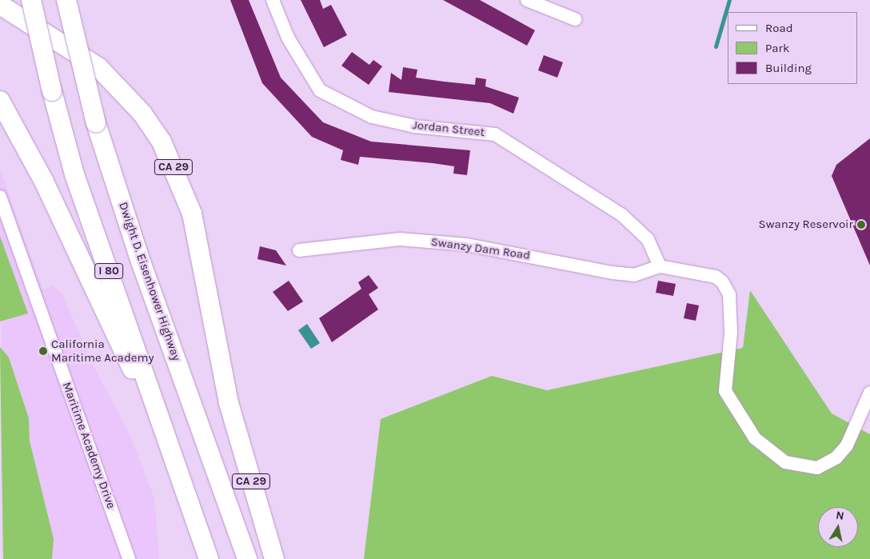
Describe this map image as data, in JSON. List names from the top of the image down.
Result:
{
  "streets": {
    "highway": ["CA 29", "I 80", "Dwight D. Eisenhower Highway"],
    "street": ["Jordan Street", "Swanzy Dam Road", "Maritime Academy Drive"]
  },
  "crossings": [
    ["Jordan Street", "Swanzy Dam Road"]
  ],
  "places": ["Swanzy Reservoir", "California Maritime Academy"],
  "legend": ["Road", "Park", "Building"],
  "north": "top"
}
